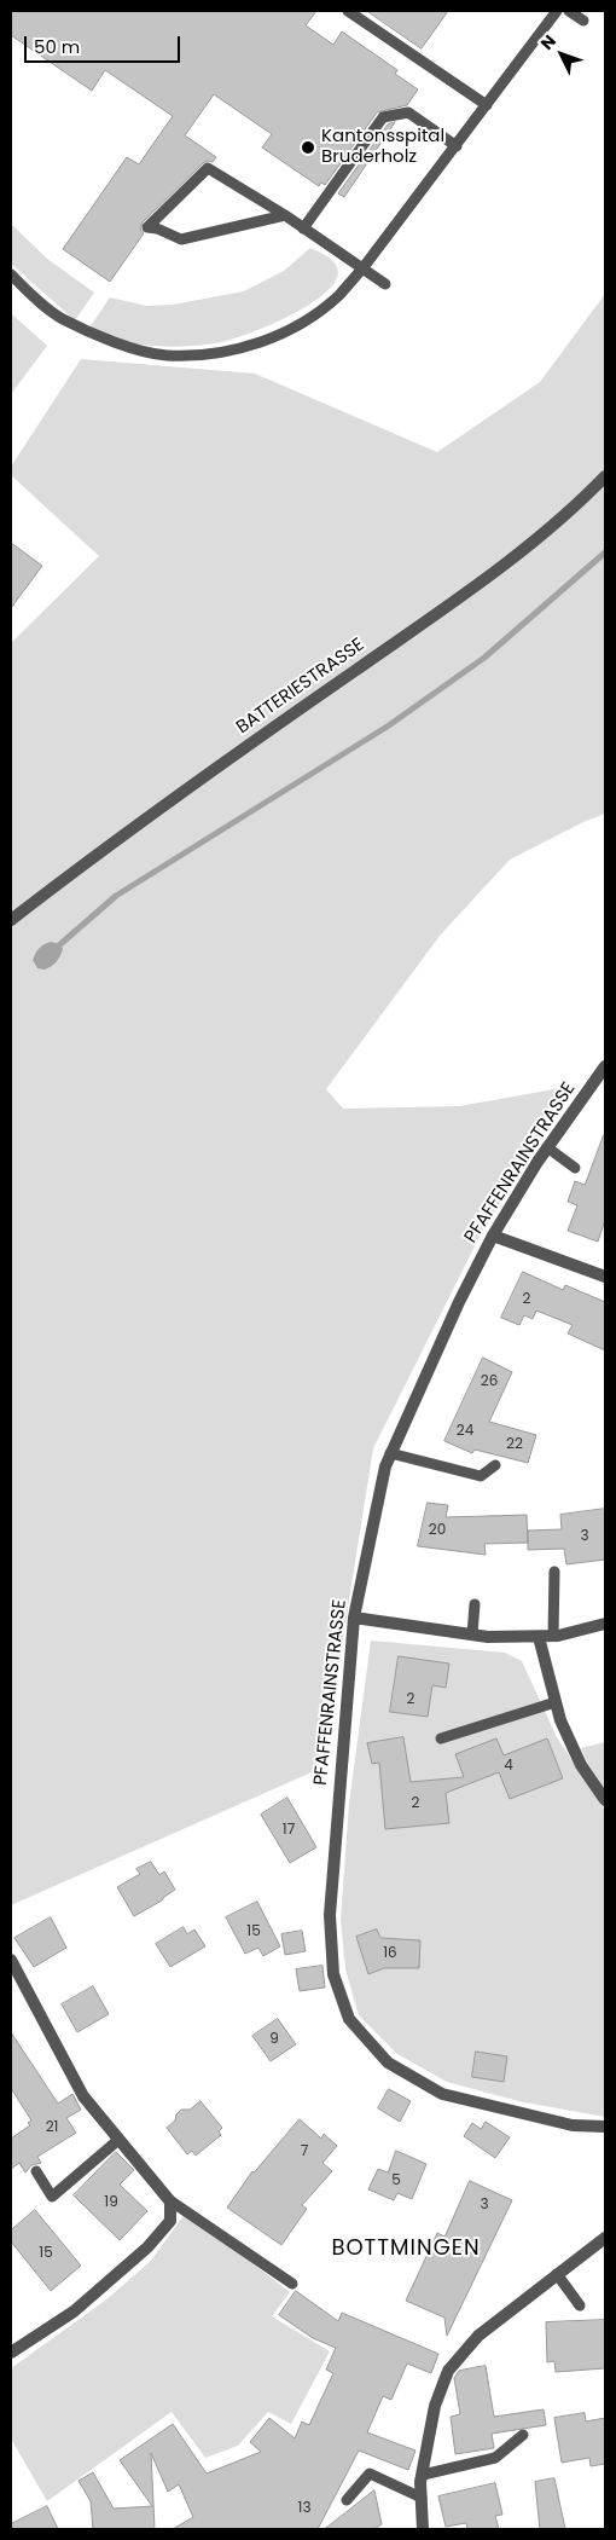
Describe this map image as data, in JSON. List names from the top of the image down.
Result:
{
  "streets": {
    "street": ["BATTERIESTRASSE", "PFAFFENRAINSTRASSE"]
  },
  "districts": ["BOTTMINGEN"],
  "places": ["Kantonsspital Bruderholz"],
  "house_numbers": [
    "2",
    "26",
    "24",
    "22",
    "20",
    "3",
    "2",
    "4",
    "2",
    "17",
    "15",
    "16",
    "9",
    "21",
    "7",
    "5",
    "19",
    "3",
    "15",
    "13"
  ],
  "scale_bar": "50 m",
  "north": "top left"
}
